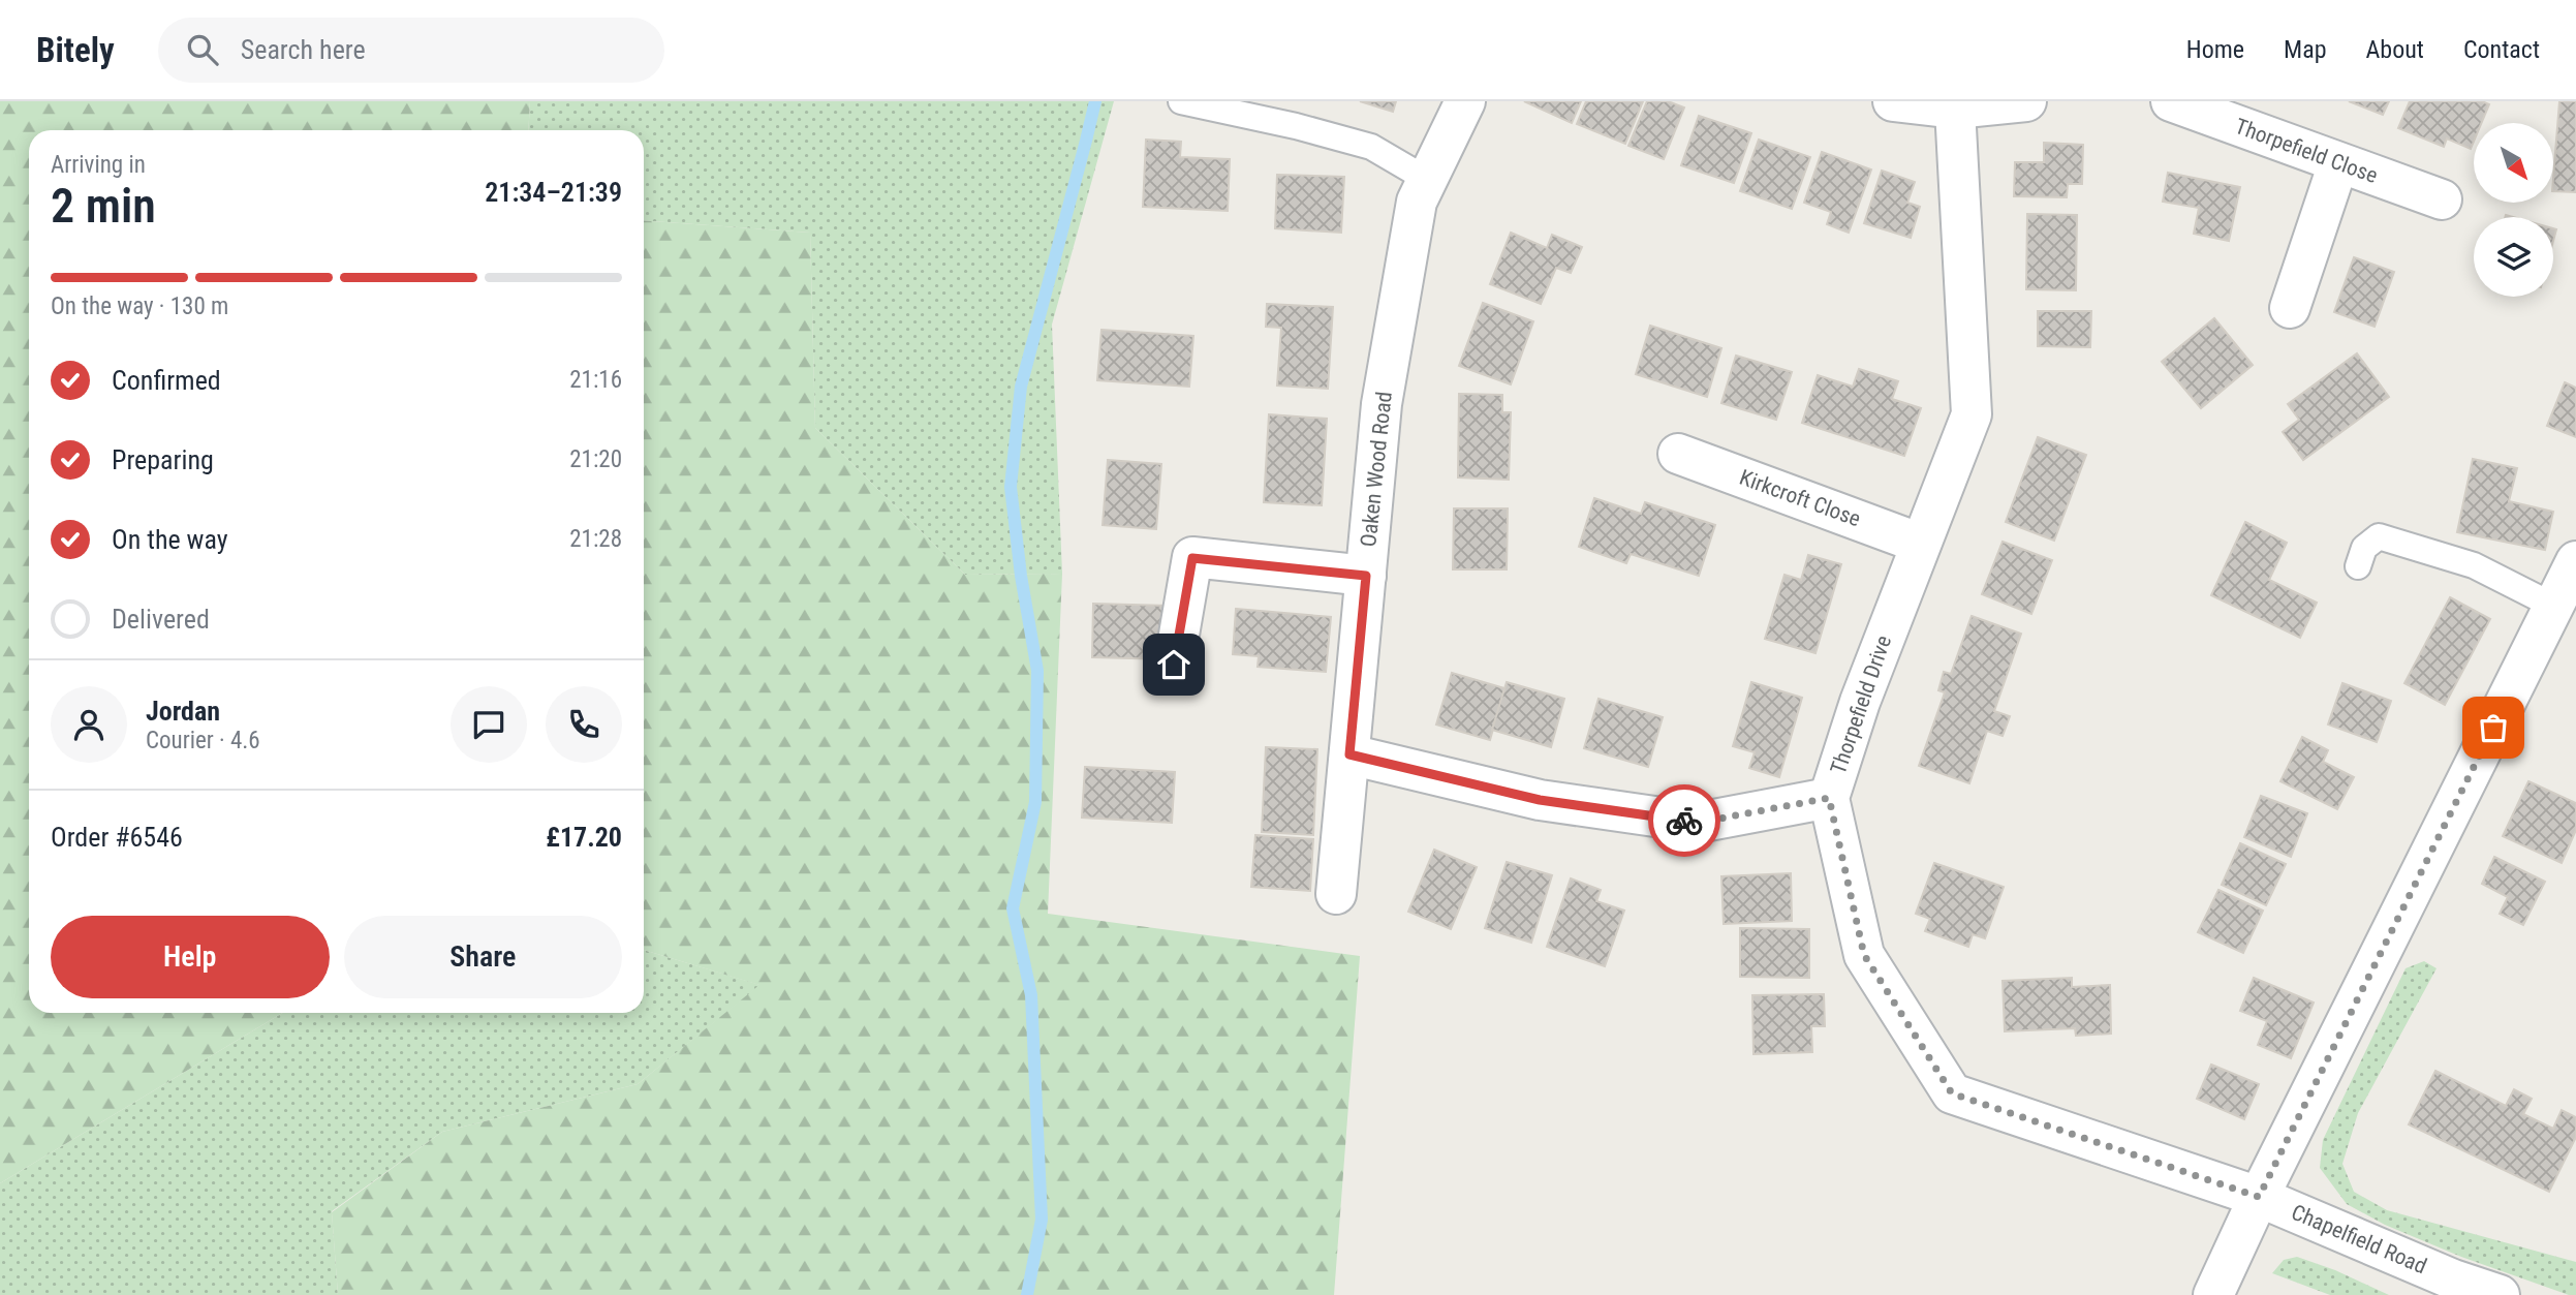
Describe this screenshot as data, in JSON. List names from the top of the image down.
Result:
{
  "streets": {
    "street": [
      "Thorpefield Close",
      "Oaken Wood Road",
      "Kirkcroft Close",
      "Thorpefield Drive",
      "Chapelfield Road"
    ]
  },
  "crossings": [
    ["Kirkcroft Close", "Thorpefield Drive"],
    ["Thorpefield Drive", "Chapelfield Road"]
  ],
  "north": "bottom right",
  "page": {
    "header": "Bitely",
    "search": "Search here",
    "nav": [
      "Home",
      "Map",
      "About",
      "Contact"
    ],
    "heading": ["2 min", "Arriving in", "21:34–21:39"],
    "panel": [
      "Jordan",
      "Courier · 4.6",
      "Order #6546",
      "£17.20"
    ],
    "bar": "On the way · 130 m",
    "list": [
      ["Confirmed", "21:16"],
      ["Preparing", "21:20"],
      ["On the way", "21:28"],
      "Delivered"
    ],
    "buttons": ["Help", "Share"]
  }
}
